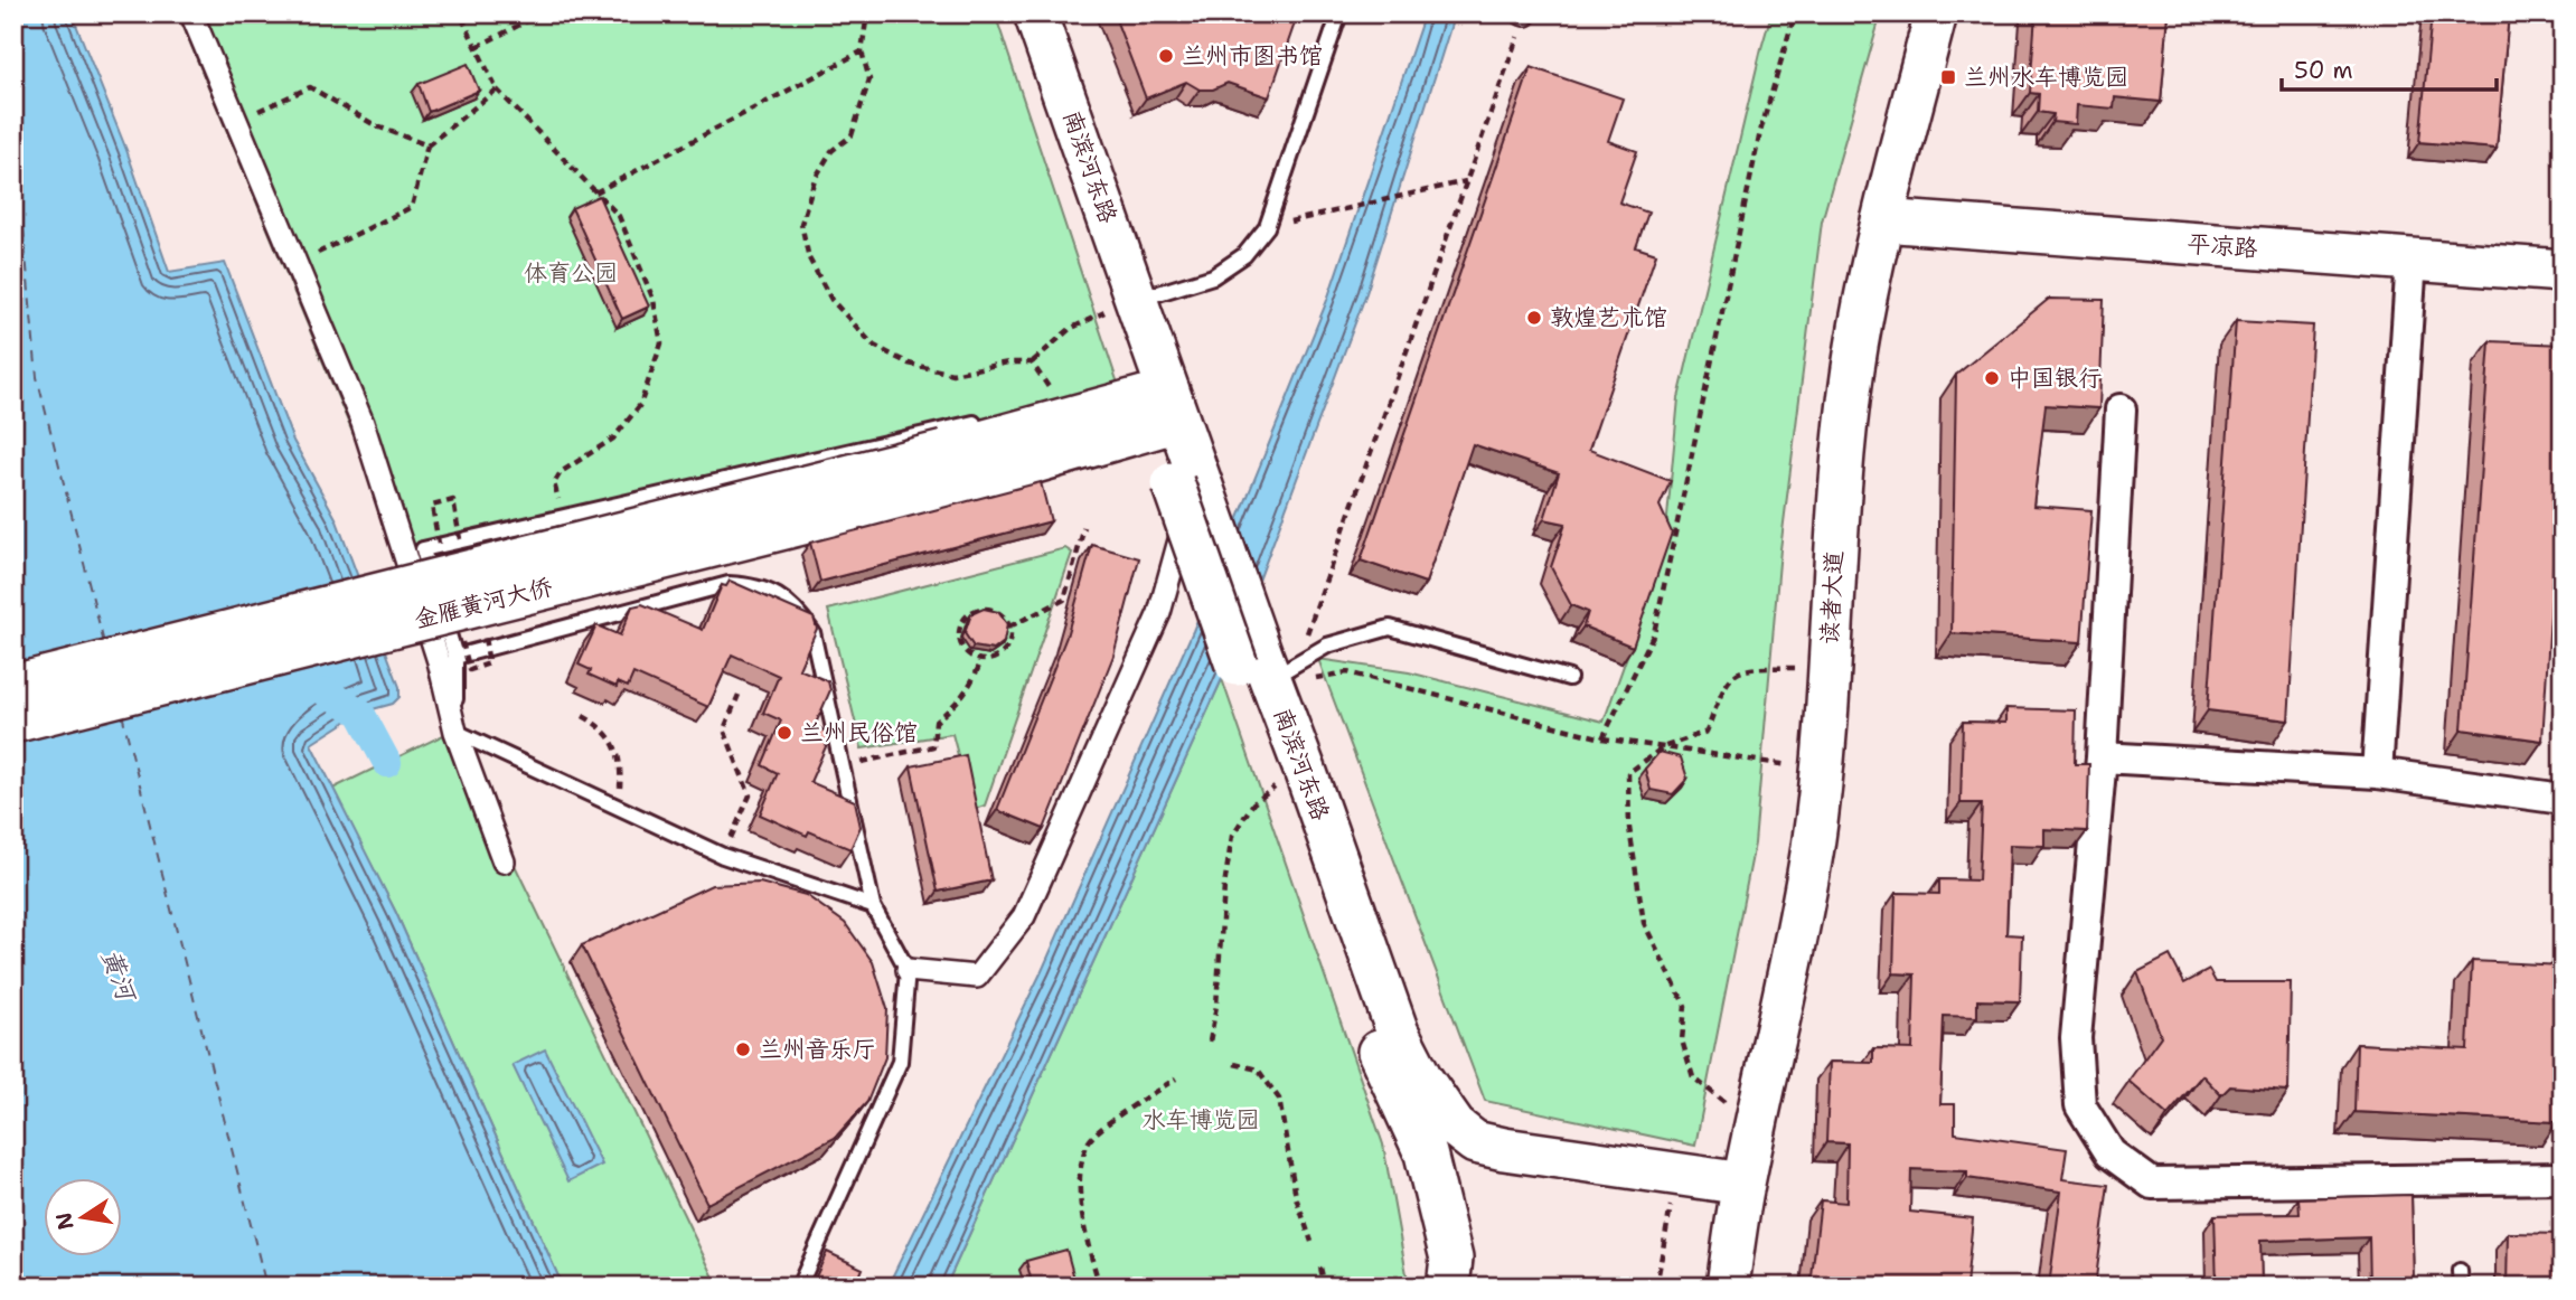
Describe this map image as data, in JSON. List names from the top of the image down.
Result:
{
  "streets": {
    "main road": [
      "南滨河东路",
      "平凉路",
      "读者大道",
      "金雁黄河大侨"
    ]
  },
  "crossings": [
    ["南滨河东路", "读者大道"],
    ["平凉路", "读者大道"]
  ],
  "water": ["黄河"],
  "parks": ["体育公园", "水车博览园"],
  "places": {
    "other": [
      "兰州市图书馆",
      "敦煌艺术馆",
      "中国银行",
      "兰州民俗馆",
      "兰州音乐厅"
    ],
    "transit": ["兰州水车博览园"]
  },
  "scale_bar": "50 m",
  "north": "left"
}
